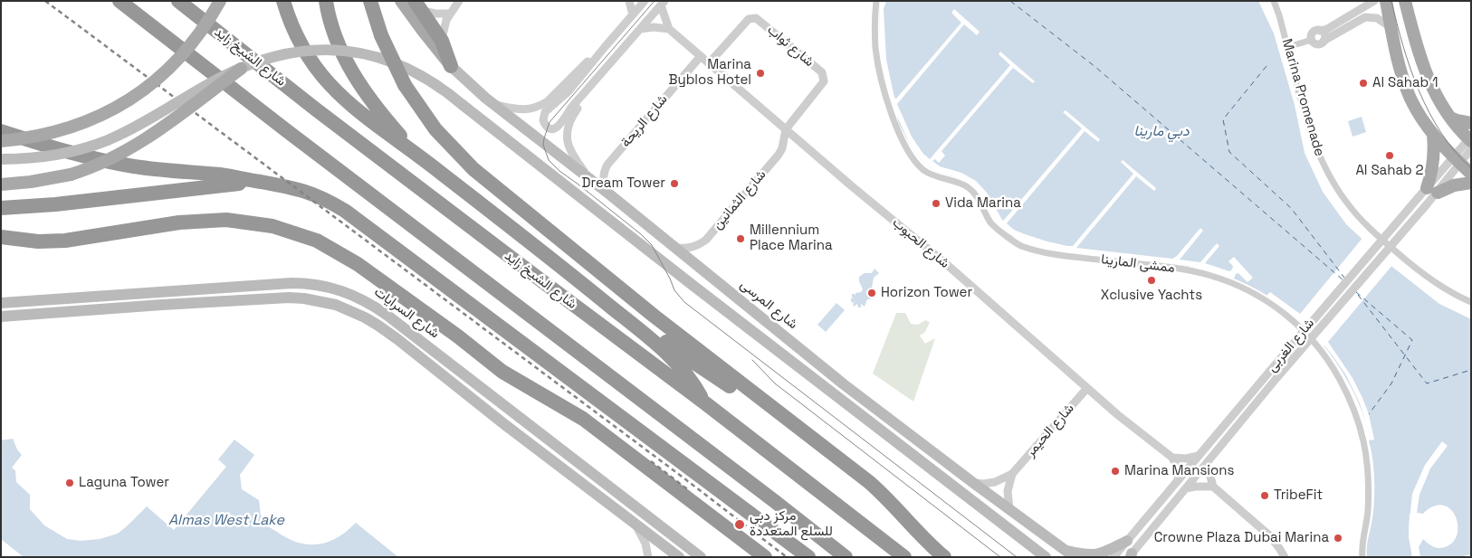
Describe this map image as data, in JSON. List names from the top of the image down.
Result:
{
  "streets": {
    "highway": ["شارع الشيخ زايد"],
    "main road": ["شارع المرسى", "شارع السرايات"],
    "street": [
      "شارع ثواب",
      "Marina Promenade",
      "شارع الريحة",
      "شارع الثمانين",
      "شارع الحبوب",
      "ممشى المارينا",
      "شارع الغربى",
      "شارع الحيمر"
    ]
  },
  "crossings": [
    ["شارع ثواب", "شارع الثمانين"],
    ["شارع ثواب", "شارع الحبوب"],
    ["شارع الريحة", "شارع الحبوب"],
    ["شارع الريحة", "شارع المرسى"],
    ["شارع الثمانين", "شارع الحبوب"],
    ["شارع الثمانين", "شارع المرسى"],
    ["شارع الحبوب", "شارع المرسى"],
    ["شارع الحبوب", "شارع الغربى"],
    ["شارع الحبوب", "شارع الحيمر"],
    ["ممشى المارينا", "شارع الغربى"],
    ["شارع المرسى", "شارع الغربى"],
    ["شارع المرسى", "شارع الحيمر"],
    ["شارع الغربى", "شارع الحيمر"]
  ],
  "water": ["دبي مارينا", "Almas West Lake"],
  "places": [
    "Marina Byblos Hotel",
    "Al Sahab 1",
    "Al Sahab 2",
    "Dream Tower",
    "Vida Marina",
    "Millennium Place Marina",
    "Xclusive Yachts",
    "Horizon Tower",
    "Marina Mansions",
    "Laguna Tower",
    "TribeFit",
    "مركز دبي للسلع المتعددة",
    "Crowne Plaza Dubai Marina"
  ]
}
